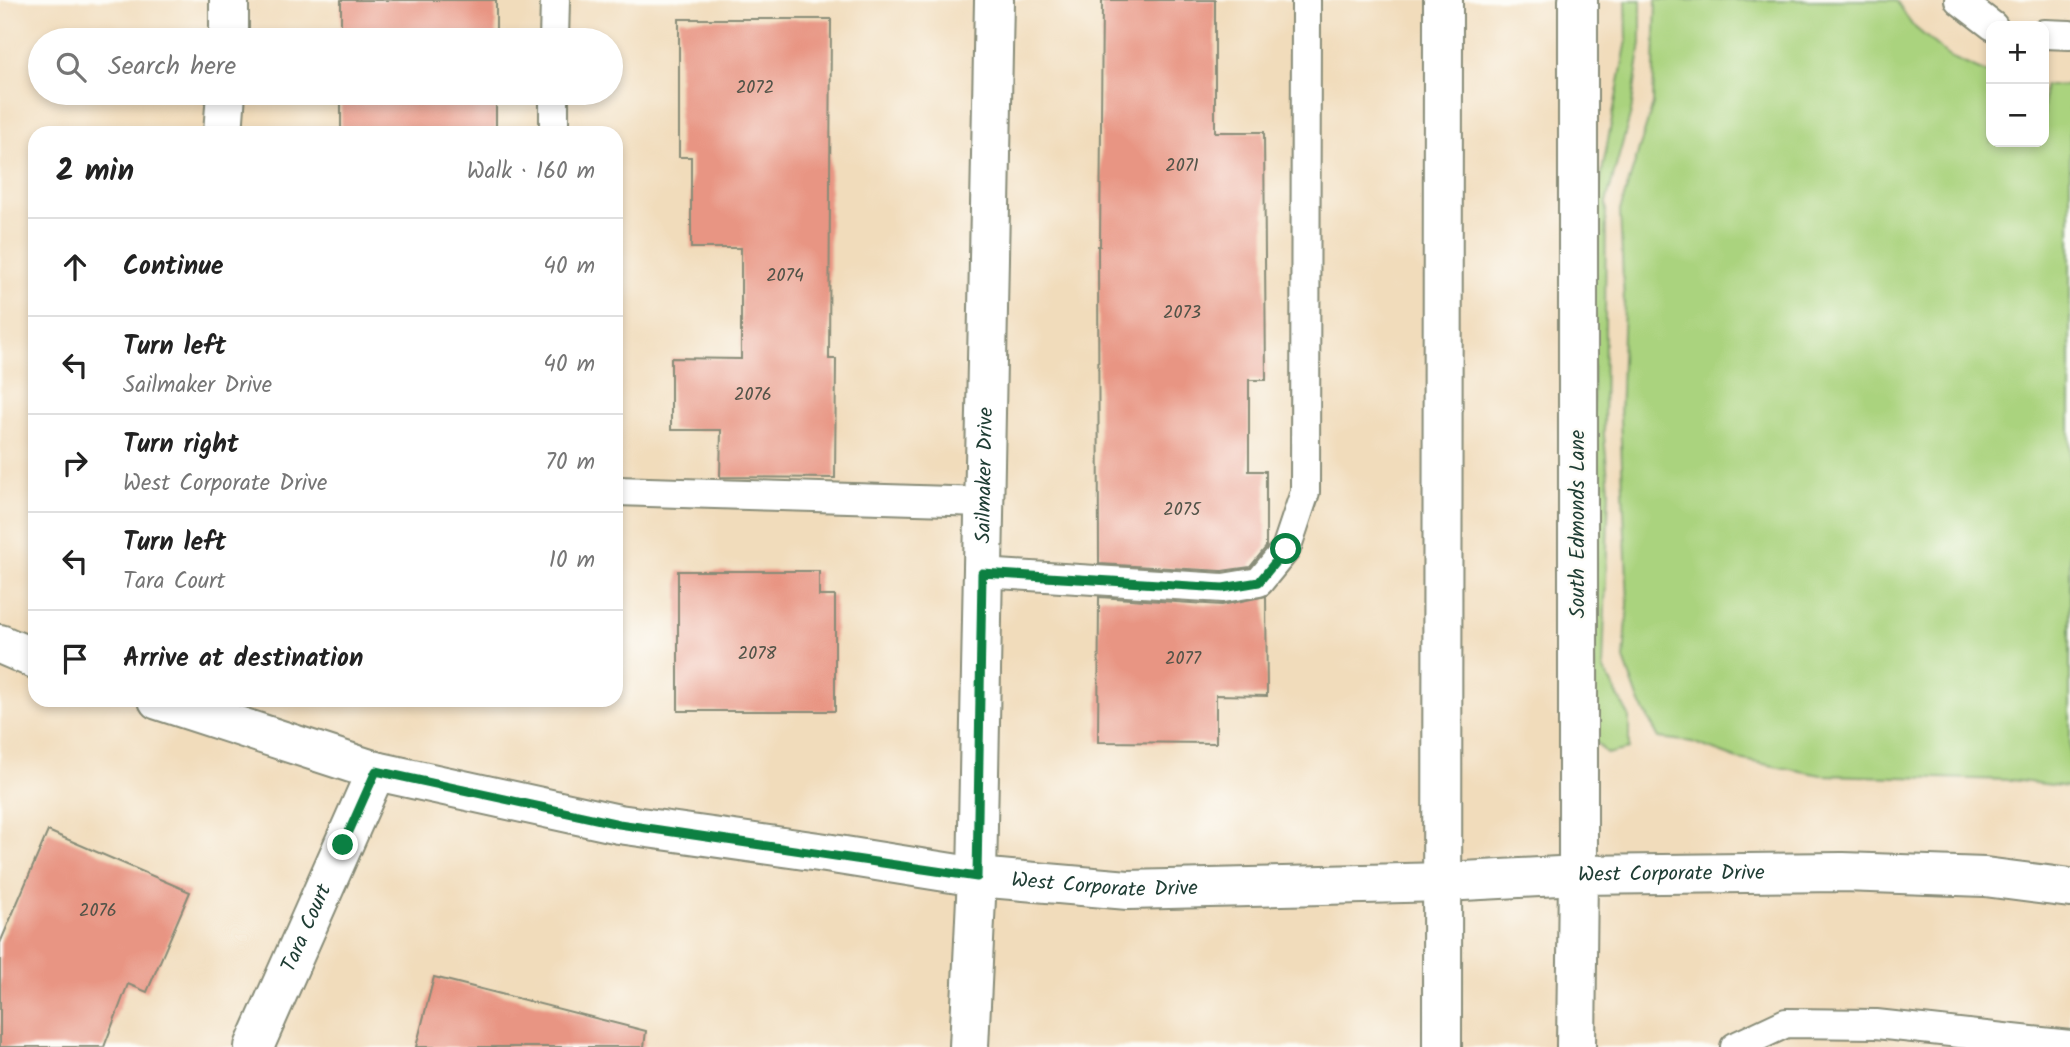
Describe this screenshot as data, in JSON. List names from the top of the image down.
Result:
{
  "streets": {
    "street": [
      "Sailmaker Drive",
      "South Edmonds Lane",
      "West Corporate Drive",
      "Tara Court"
    ]
  },
  "crossings": [
    ["Sailmaker Drive", "West Corporate Drive"],
    ["South Edmonds Lane", "West Corporate Drive"],
    ["West Corporate Drive", "Tara Court"]
  ],
  "house_numbers": [
    "2072",
    "2071",
    "2074",
    "2073",
    "2076",
    "2075",
    "2078",
    "2077",
    "2076"
  ],
  "page": {
    "map_buttons": ["+", "−"],
    "search": "Search here",
    "heading": ["2 min", "Walk · 160 m"],
    "list": [
      ["Continue", "40 m"],
      ["Turn left", "Sailmaker Drive", "40 m"],
      ["Turn right", "West Corporate Drive", "70 m"],
      ["Turn left", "Tara Court", "10 m"],
      "Arrive at destination"
    ]
  }
}
